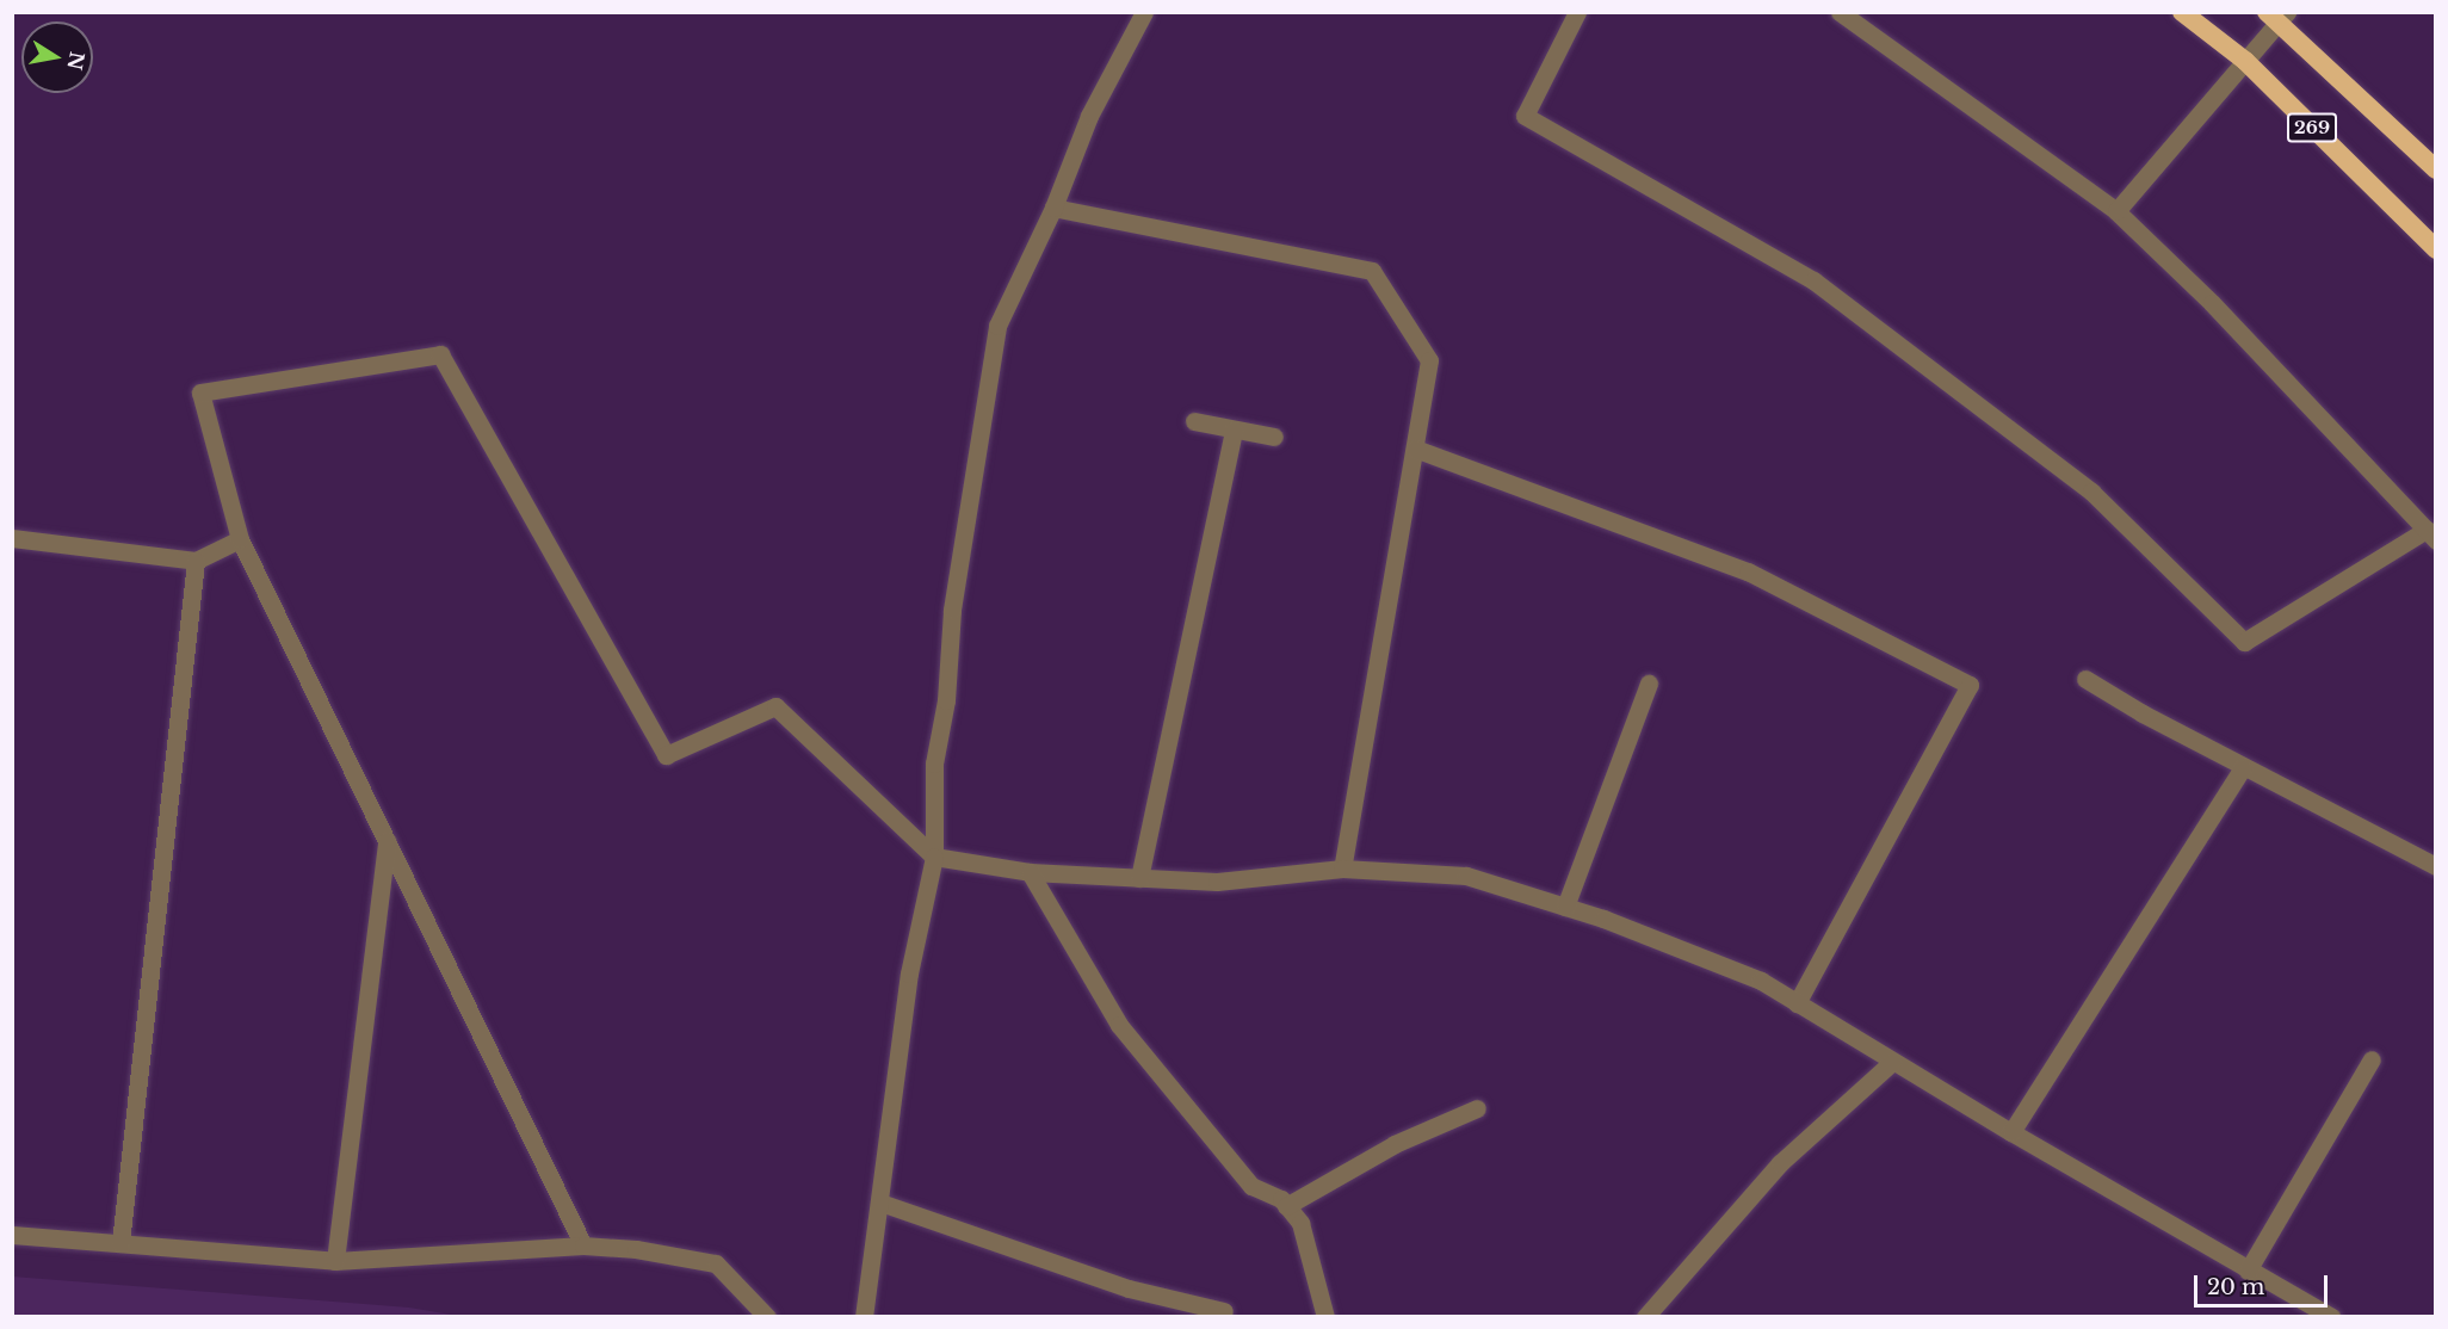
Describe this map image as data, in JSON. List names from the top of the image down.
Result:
{
  "streets": {
    "highway": ["269"]
  },
  "scale_bar": "20 m",
  "north": "right"
}
